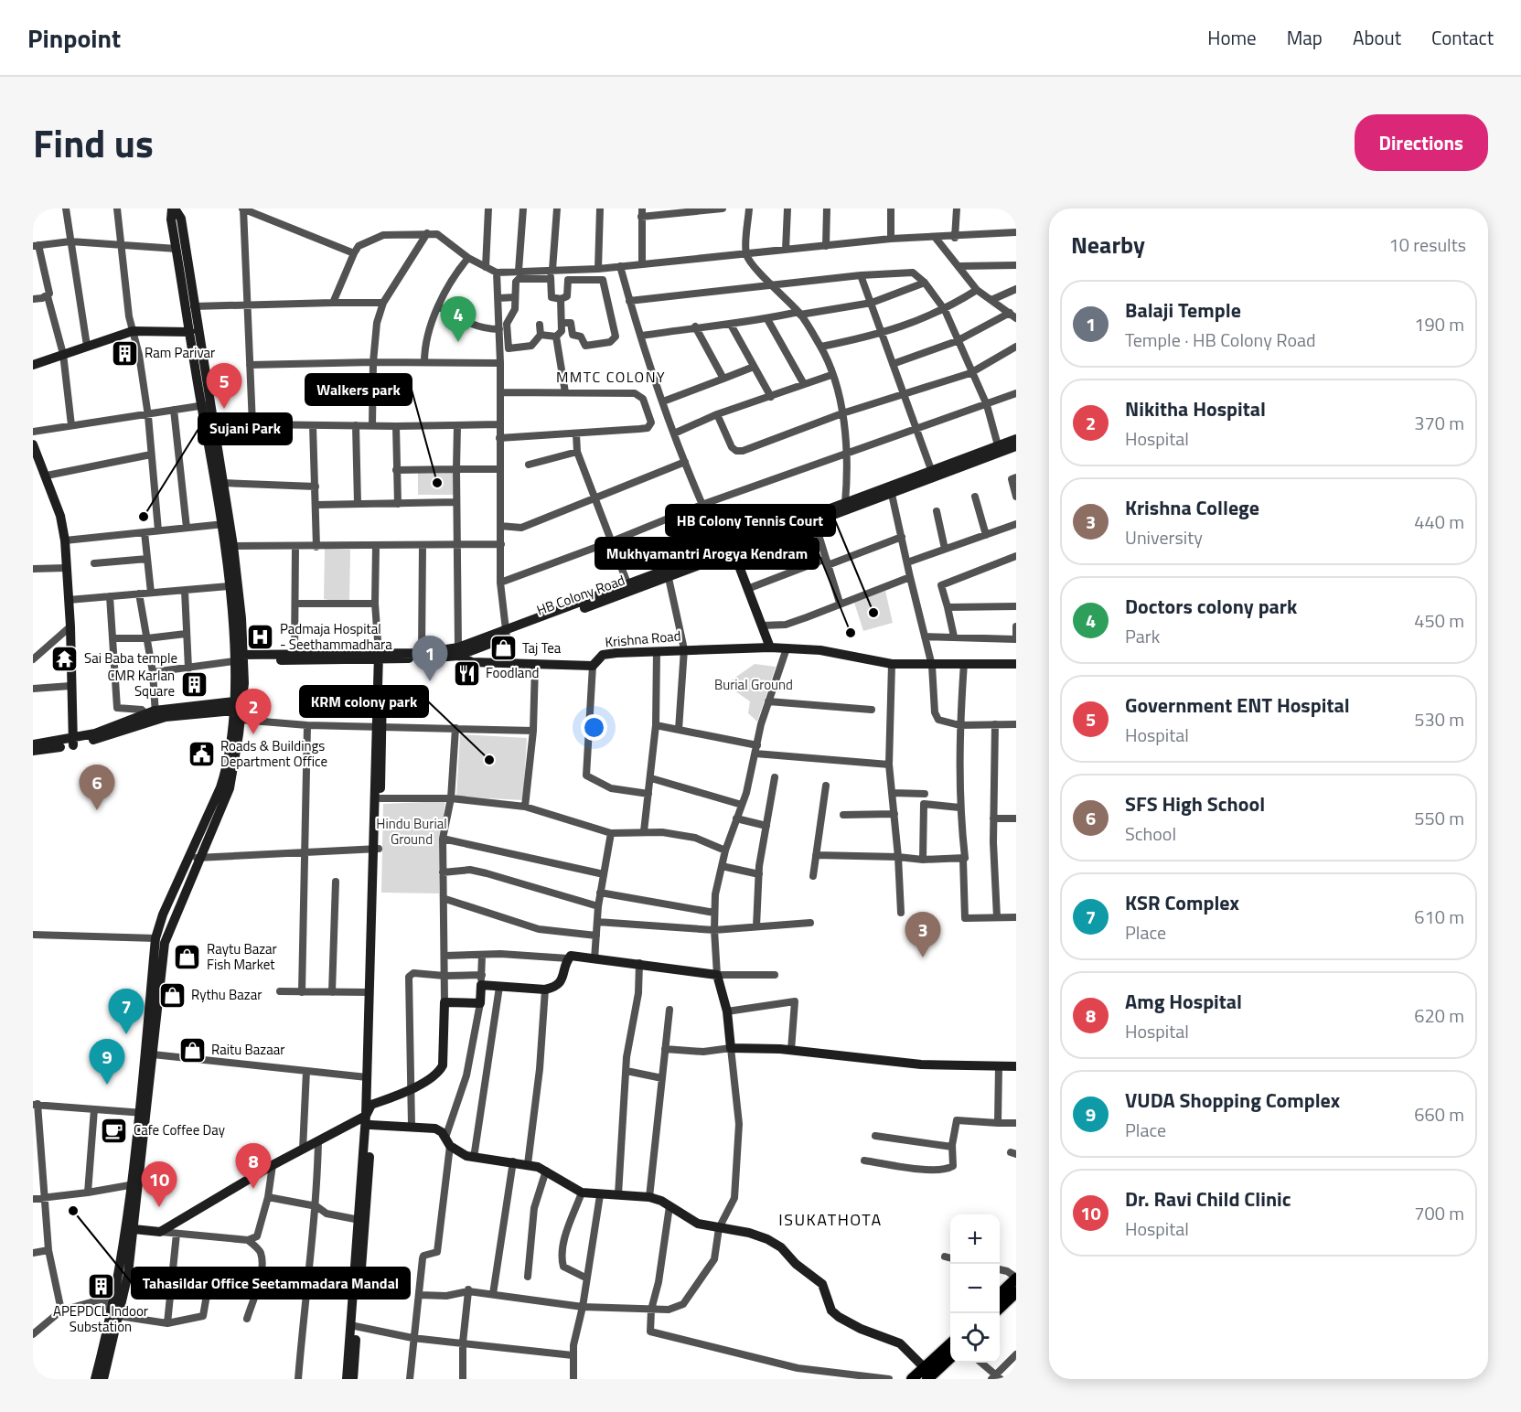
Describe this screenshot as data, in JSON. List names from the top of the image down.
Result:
{
  "streets": {
    "street": ["HB Colony Road", "Krishna Road"]
  },
  "crossings": [
    ["HB Colony Road", "Krishna Road"]
  ],
  "districts": ["MMTC COLONY", "ISUKATHOTA"],
  "parks": ["Burial Ground", "Hindu Burial Ground"],
  "places": {
    "building": ["Ram Parivar", "CMR Karlan Square", "APEPDCL Indoor Substation"],
    "other": [
      "Walkers park",
      "Sujani Park",
      "HB Colony Tennis Court",
      "Mukhyamantri Arogya Kendram",
      "KRM colony park",
      "Tahasildar Office Seetammadara Mandal"
    ],
    "hospital": ["Padmaja Hospital - Seethammadhara"],
    "shop": [
      "Taj Tea",
      "Raytu Bazar Fish Market",
      "Rythu Bazar",
      "Raitu Bazaar"
    ],
    "temple": ["Sai Baba temple"],
    "restaurant": ["Foodland"],
    "public building": ["Roads & Buildings Department Office"],
    "cafe": ["Cafe Coffee Day"]
  },
  "page": {
    "header": "Pinpoint",
    "nav": [
      "Home",
      "Map",
      "About",
      "Contact"
    ],
    "title": "Find us",
    "buttons": "Directions",
    "heading": ["Nearby", "10 results"],
    "list": [
      {
        "mark": "1",
        "name": "Balaji Temple",
        "note": "Temple · HB Colony Road",
        "value": "190 m"
      },
      {
        "mark": "2",
        "name": "Nikitha Hospital",
        "note": "Hospital",
        "value": "370 m"
      },
      {
        "mark": "3",
        "name": "Krishna College",
        "note": "University",
        "value": "440 m"
      },
      {
        "mark": "4",
        "name": "Doctors colony park",
        "note": "Park",
        "value": "450 m"
      },
      {
        "mark": "5",
        "name": "Government ENT Hospital",
        "note": "Hospital",
        "value": "530 m"
      },
      {
        "mark": "6",
        "name": "SFS High School",
        "note": "School",
        "value": "550 m"
      },
      {
        "mark": "7",
        "name": "KSR Complex",
        "note": "Place",
        "value": "610 m"
      },
      {
        "mark": "8",
        "name": "Amg Hospital",
        "note": "Hospital",
        "value": "620 m"
      },
      {
        "mark": "9",
        "name": "VUDA Shopping Complex",
        "note": "Place",
        "value": "660 m"
      },
      {
        "mark": "10",
        "name": "Dr. Ravi Child Clinic",
        "note": "Hospital",
        "value": "700 m"
      }
    ],
    "pins": [
      "4",
      "5",
      "1",
      "2",
      "6",
      "3",
      "7",
      "9",
      "8",
      "10"
    ],
    "map_buttons": ["+", "−"]
  }
}
